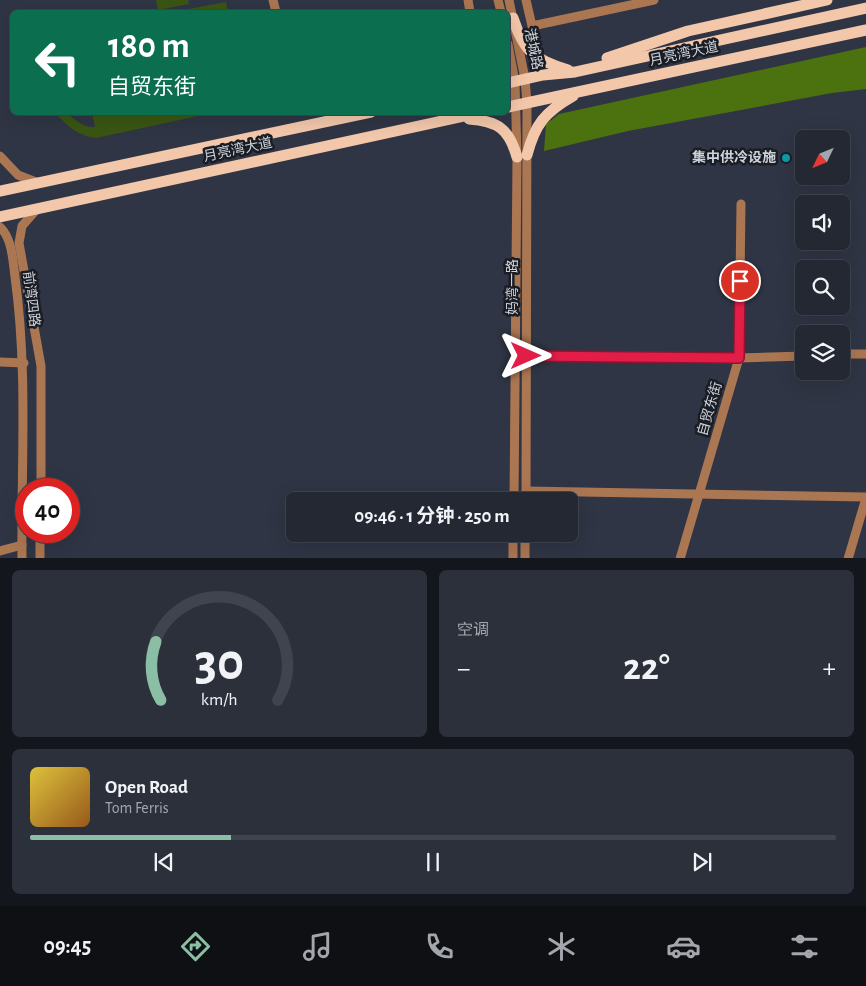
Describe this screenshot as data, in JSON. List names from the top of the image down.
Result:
{
  "streets": {
    "main road": ["月亮湾大道"],
    "street": [
      "港城路",
      "妈湾一路",
      "前湾四路",
      "自贸东街"
    ]
  },
  "crossings": [
    ["港城路", "月亮湾大道"],
    ["港城路", "妈湾一路"],
    ["月亮湾大道", "妈湾一路"],
    ["月亮湾大道", "前湾四路"]
  ],
  "places": ["集中供冷设施"],
  "north": "bottom left",
  "page": {
    "turn": ["180 m", "自贸东街"],
    "limit": "40",
    "trip": "09:46 · 1 分钟 · 250 m",
    "tile": "空调",
    "heat": ["−", "22°", "+"],
    "song": ["Open Road", "Tom Ferris"],
    "tabs": "09:45",
    "gauge": ["30", "km/h"]
  }
}
